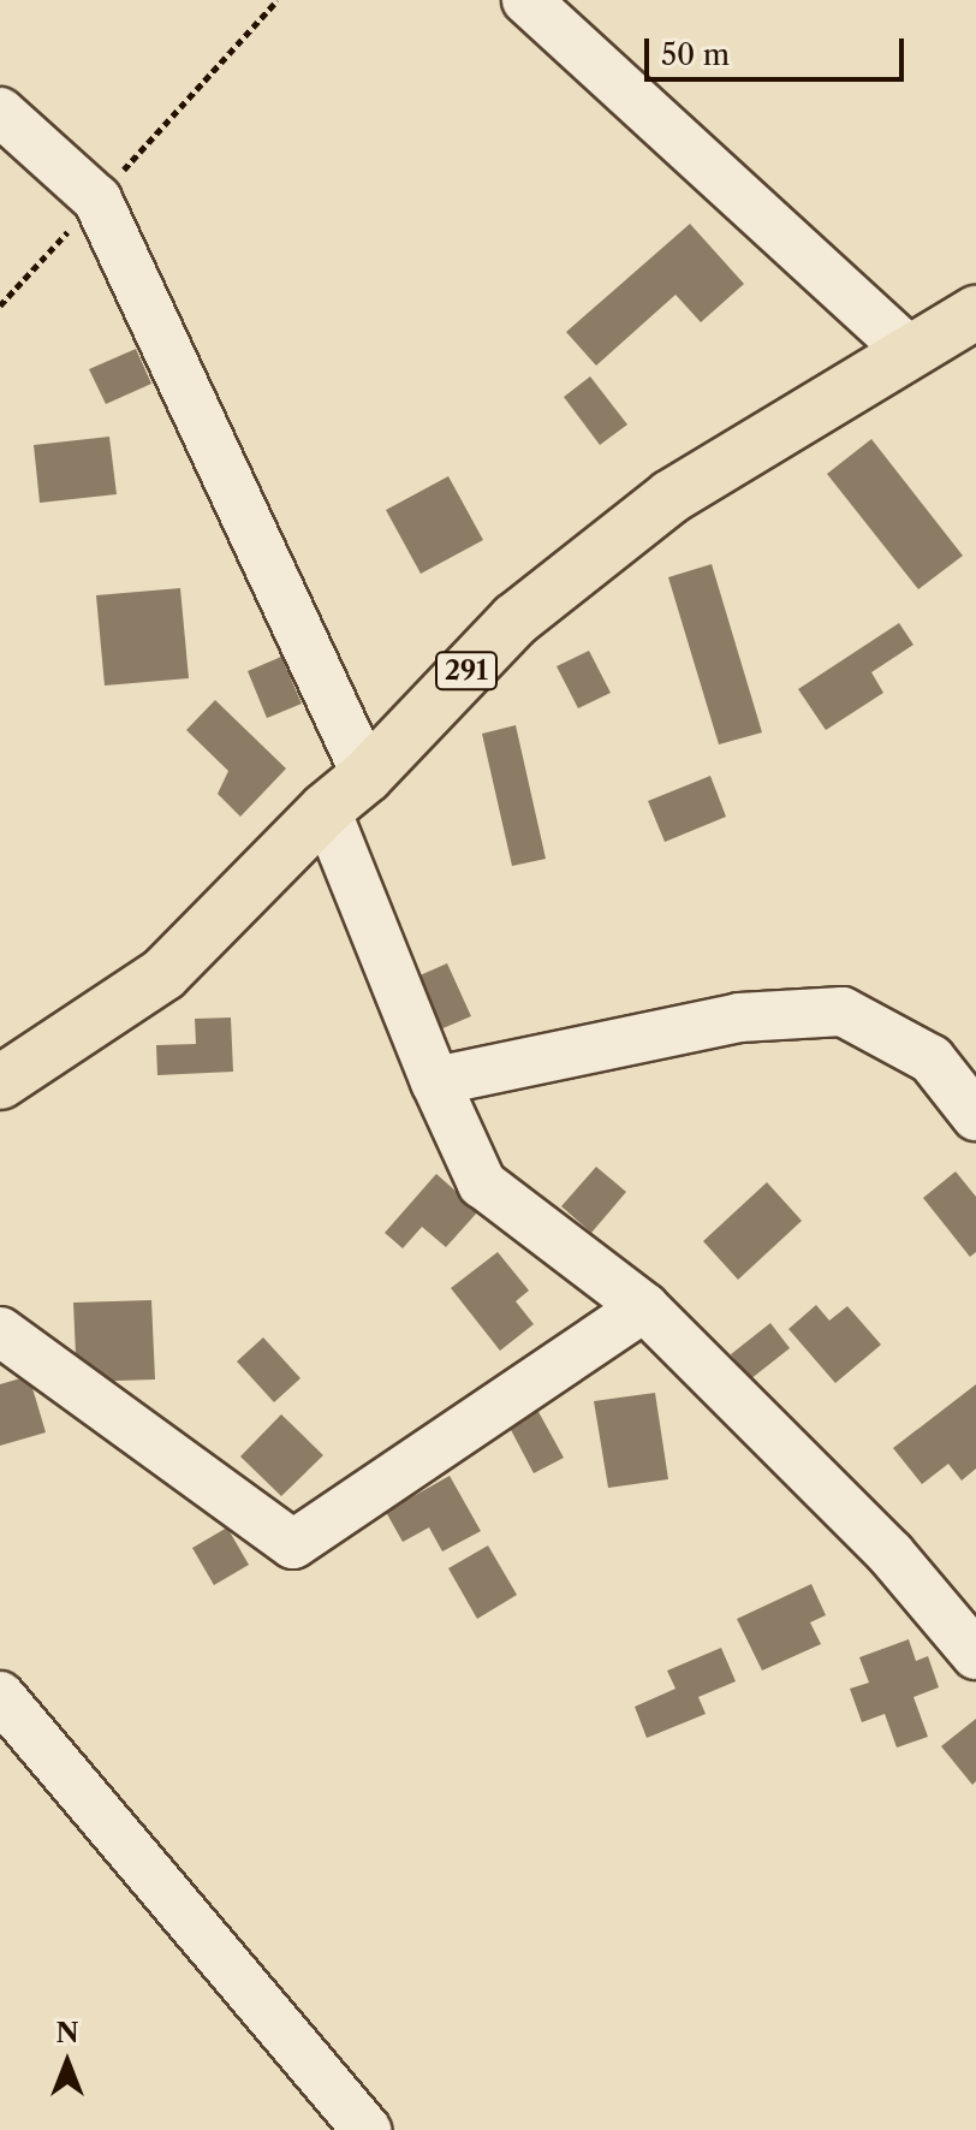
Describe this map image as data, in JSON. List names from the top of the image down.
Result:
{
  "streets": {
    "highway": ["291"]
  },
  "scale_bar": "50 m",
  "north": "top"
}
